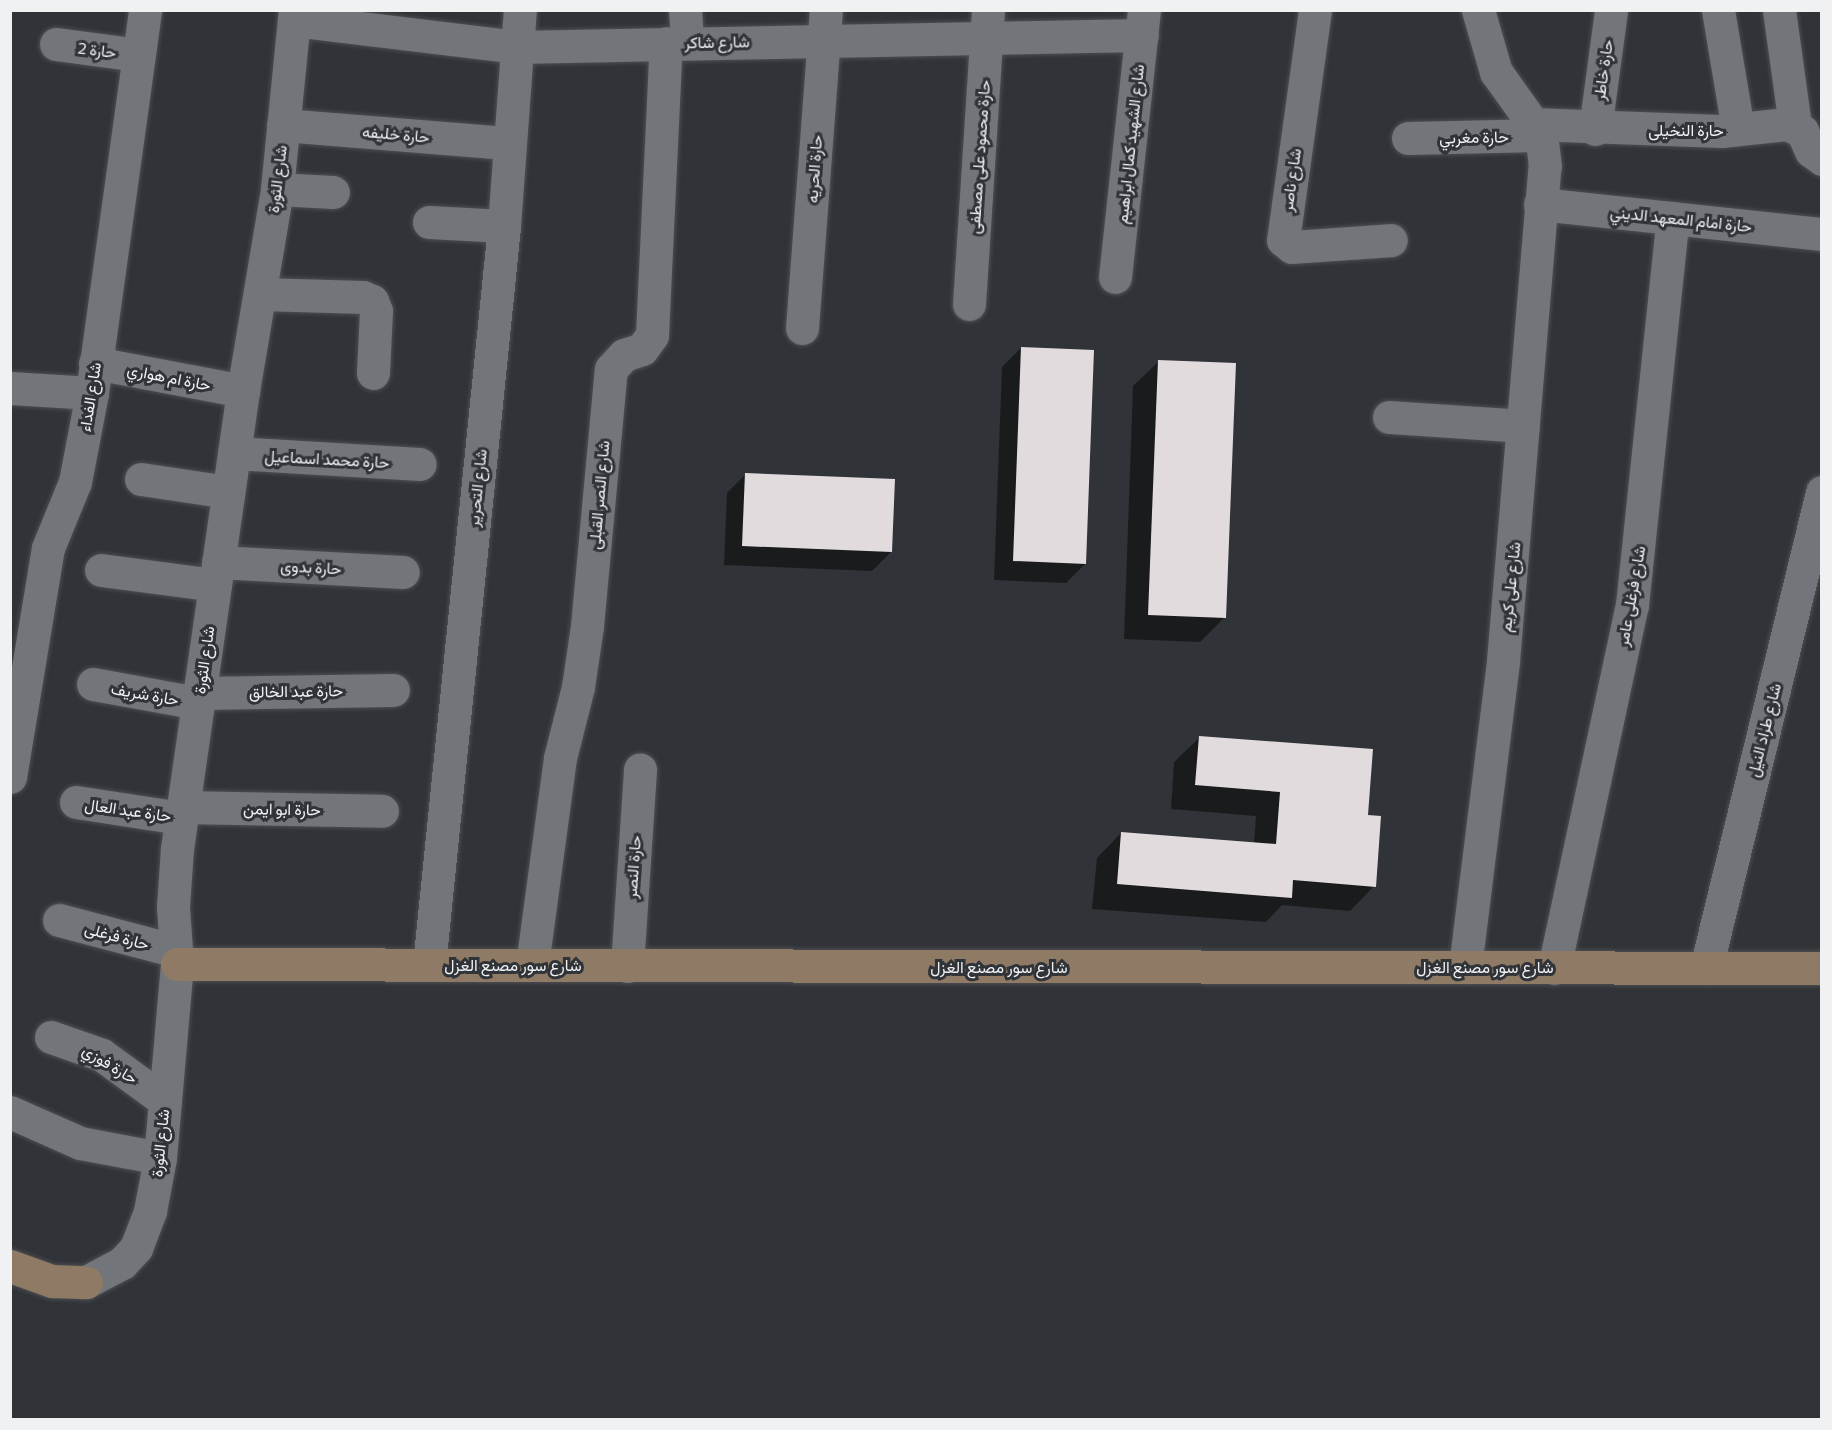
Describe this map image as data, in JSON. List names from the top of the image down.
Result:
{
  "streets": {
    "street": [
      "شارع شاكر",
      "حارة 2",
      "حارة خاطر",
      "حارة النخيلى",
      "حارة خليفه",
      "حارة مغربي",
      "شارع الشهيد كمال ابراهيم",
      "حارة محمود على مصطفى",
      "حارة الحريه",
      "شارع الثورة",
      "شارع ناصر",
      "حارة امام المعهد الديني",
      "حارة ام هواري",
      "شارع الفداء",
      "حارة محمد اسماعيل",
      "شارع التحرير",
      "شارع النصر القبلى",
      "حارة بدوى",
      "شارع على كريم",
      "شارع فرغلى عامر",
      "حارة عبد الخالق",
      "حارة شريف",
      "شارع طراد النيل",
      "حارة ابو ايمن",
      "حارة عبد العال",
      "حارة النصر",
      "حارة فرغلى",
      "شارع سور مصنع الغزل",
      "حارة فوزي"
    ]
  },
  "crossings": [
    ["شارع شاكر", "شارع الشهيد كمال ابراهيم"],
    ["شارع شاكر", "حارة محمود على مصطفى"],
    ["شارع شاكر", "حارة الحريه"],
    ["شارع شاكر", "شارع الثورة"],
    ["شارع شاكر", "شارع التحرير"],
    ["شارع شاكر", "شارع النصر القبلى"],
    ["حارة 2", "شارع الفداء"],
    ["حارة خاطر", "حارة النخيلى"],
    ["حارة النخيلى", "حارة مغربي"],
    ["حارة النخيلى", "شارع على كريم"],
    ["حارة خليفه", "شارع الثورة"],
    ["حارة خليفه", "شارع التحرير"],
    ["حارة مغربي", "شارع على كريم"],
    ["شارع الثورة", "حارة ام هواري"],
    ["شارع الثورة", "حارة محمد اسماعيل"],
    ["شارع الثورة", "حارة بدوى"],
    ["شارع الثورة", "حارة عبد الخالق"],
    ["شارع الثورة", "حارة شريف"],
    ["شارع الثورة", "حارة ابو ايمن"],
    ["شارع الثورة", "حارة عبد العال"],
    ["شارع الثورة", "حارة فرغلى"],
    ["شارع الثورة", "شارع سور مصنع الغزل"],
    ["شارع الثورة", "حارة فوزي"],
    ["حارة امام المعهد الديني", "شارع على كريم"],
    ["حارة امام المعهد الديني", "شارع فرغلى عامر"],
    ["حارة ام هواري", "شارع الفداء"],
    ["شارع التحرير", "شارع سور مصنع الغزل"],
    ["شارع النصر القبلى", "شارع سور مصنع الغزل"],
    ["شارع على كريم", "شارع سور مصنع الغزل"],
    ["شارع فرغلى عامر", "شارع سور مصنع الغزل"],
    ["حارة عبد الخالق", "حارة شريف"],
    ["شارع طراد النيل", "شارع سور مصنع الغزل"],
    ["حارة ابو ايمن", "حارة عبد العال"],
    ["حارة النصر", "شارع سور مصنع الغزل"],
    ["حارة فرغلى", "شارع سور مصنع الغزل"]
  ]
}
